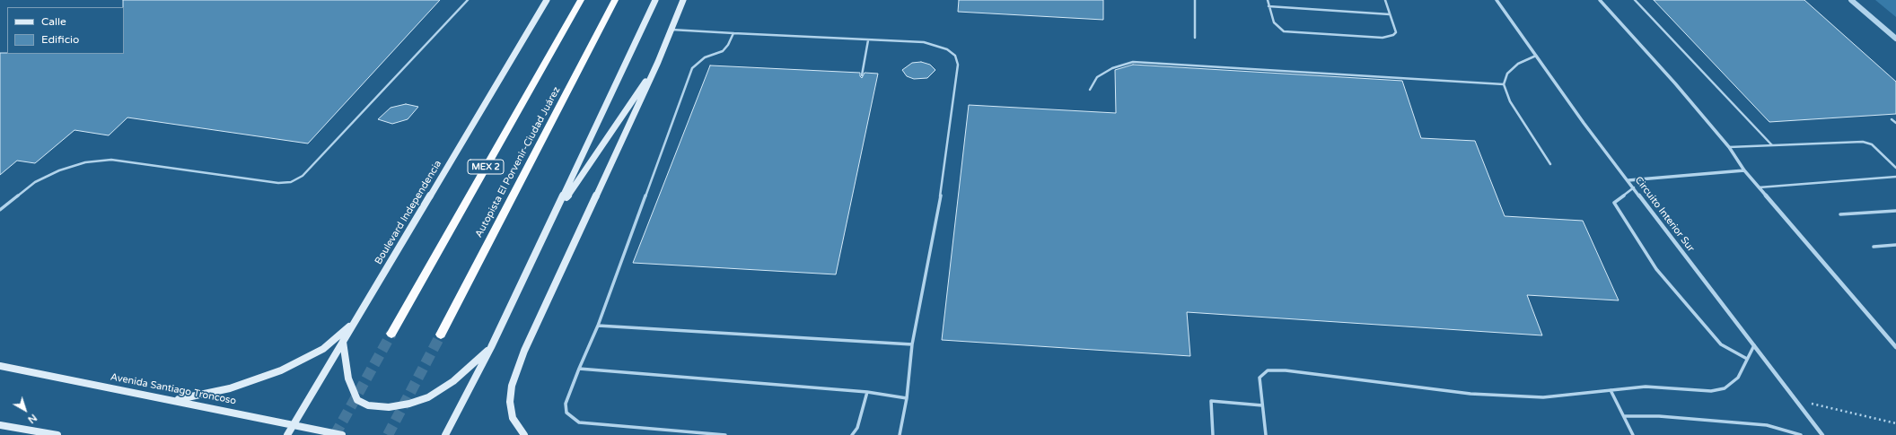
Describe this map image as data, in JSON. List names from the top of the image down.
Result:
{
  "streets": {
    "highway": ["Autopista El Porvenir-Ciudad Juárez", "MEX 2"],
    "main road": ["Boulevard Independencia", "Avenida Santiago Troncoso"],
    "street": ["Circuito Interior Sur"]
  },
  "crossings": [
    ["Boulevard Independencia", "Avenida Santiago Troncoso"]
  ],
  "legend": ["Calle", "Edificio"],
  "north": "bottom right"
}
